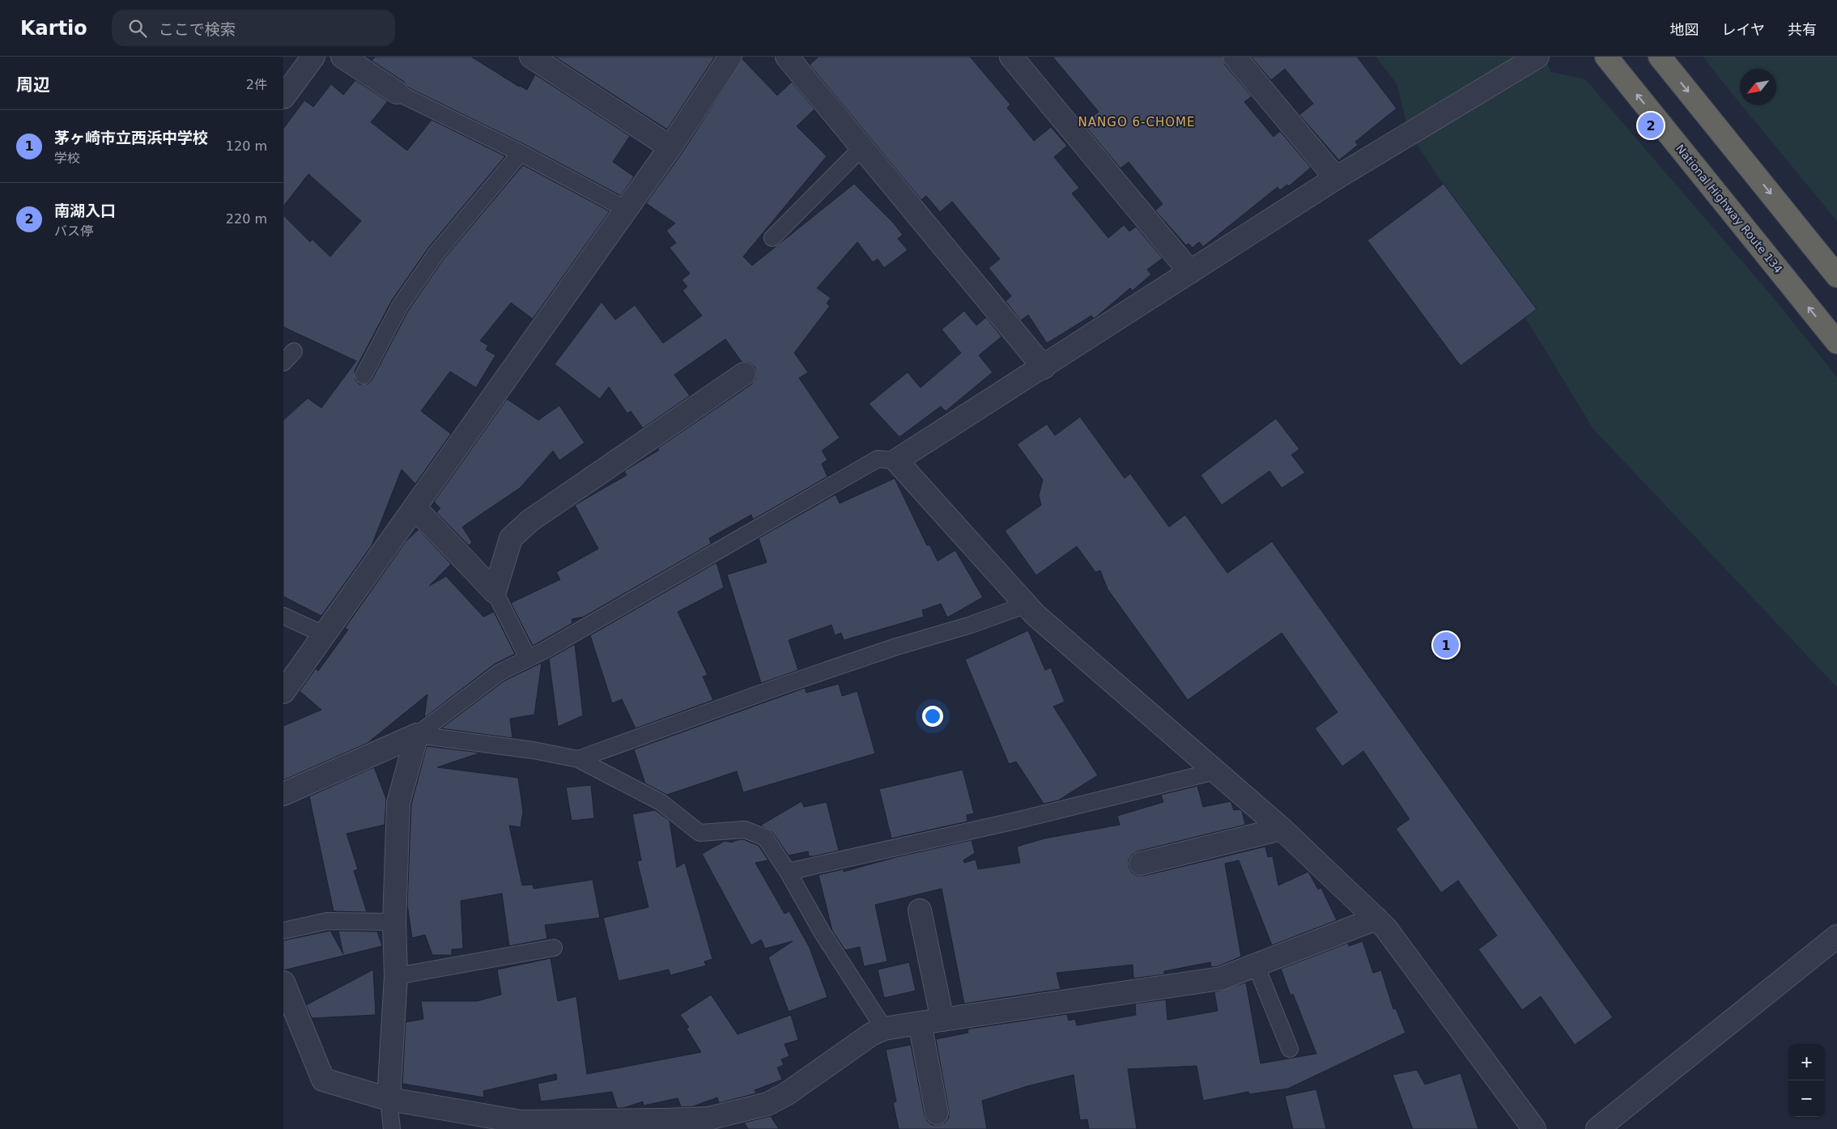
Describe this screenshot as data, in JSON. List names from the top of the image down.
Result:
{
  "streets": {
    "highway": ["National Highway Route 134"]
  },
  "districts": ["NANGO 6-CHOME"],
  "north": "bottom left",
  "page": {
    "header": "Kartio",
    "search": "ここで検索",
    "nav": ["地図", "レイヤ", "共有"],
    "heading": ["周辺", "2件"],
    "list": [
      {
        "mark": "1",
        "name": "茅ヶ崎市立西浜中学校",
        "note": "学校",
        "value": "120 m"
      },
      {
        "mark": "2",
        "name": "南湖入口",
        "note": "バス停",
        "value": "220 m"
      }
    ],
    "pins": ["2", "1"],
    "map_buttons": ["+", "−"]
  }
}
